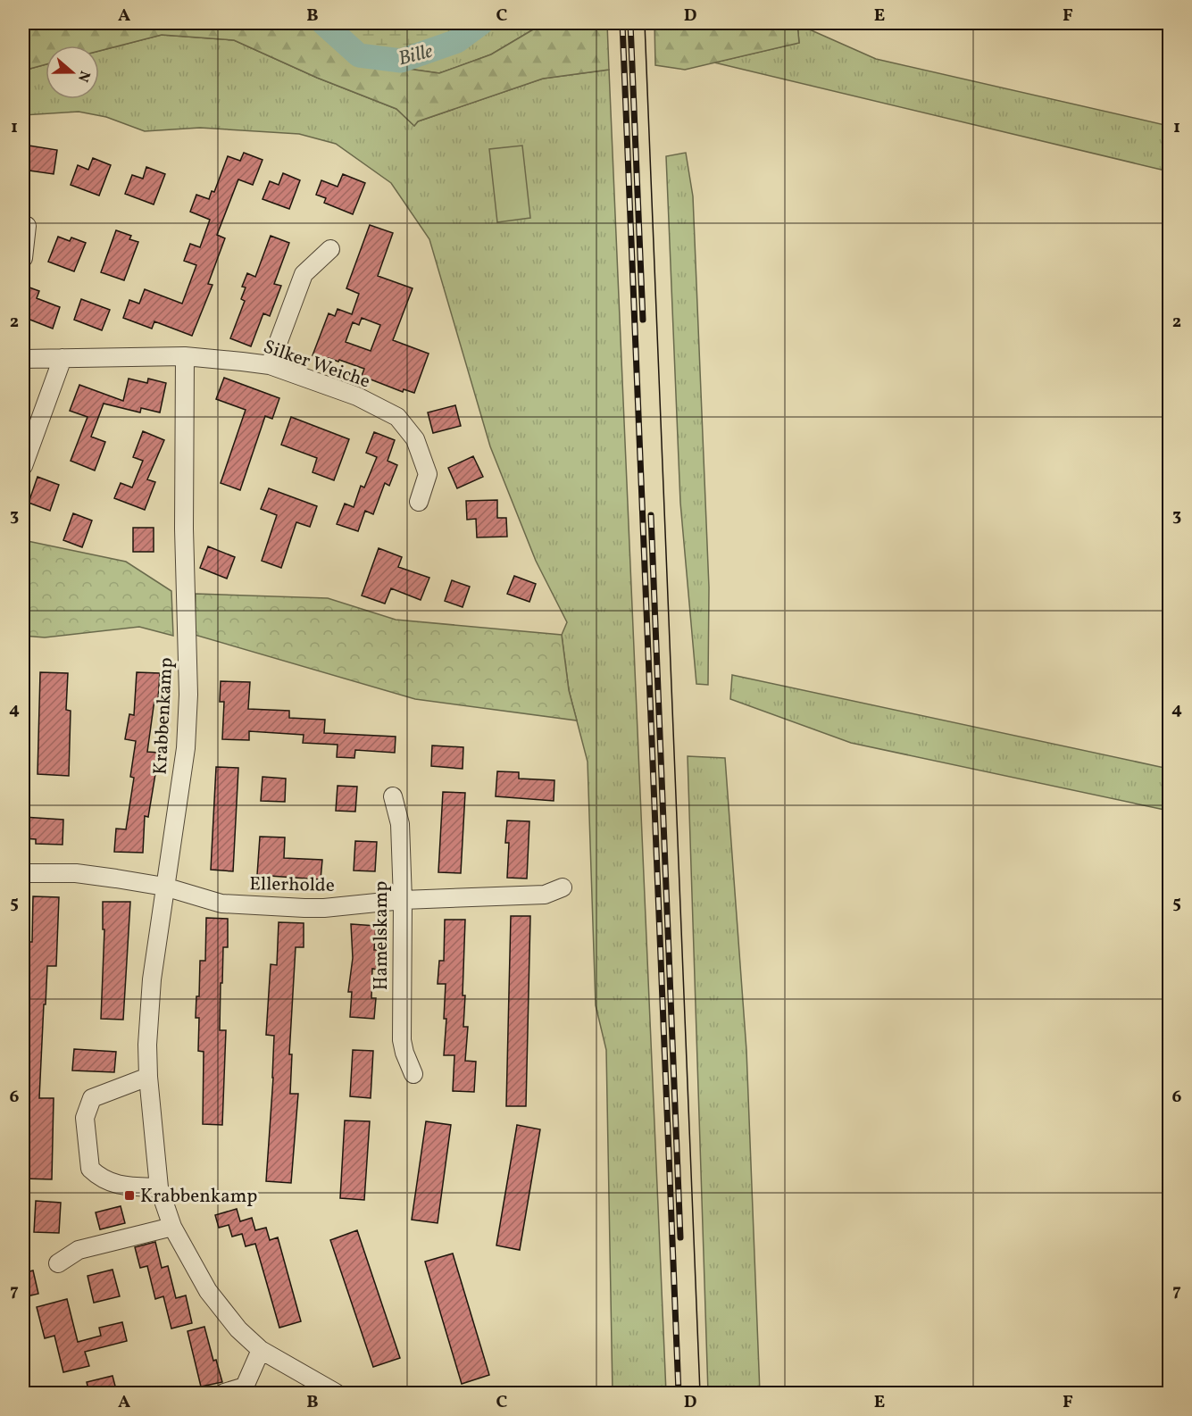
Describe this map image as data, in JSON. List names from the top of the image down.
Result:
{
  "streets": {
    "street": [
      "Silker Weiche",
      "Krabbenkamp",
      "Ellerholde",
      "Hamelskamp"
    ]
  },
  "crossings": [
    ["Silker Weiche", "Krabbenkamp"],
    ["Krabbenkamp", "Ellerholde"],
    ["Ellerholde", "Hamelskamp"]
  ],
  "water": ["Bille"],
  "places": {
    "transit": ["Krabbenkamp"]
  },
  "north": "right",
  "grid": {
    "columns": [
      "A",
      "B",
      "C",
      "D",
      "E",
      "F"
    ],
    "rows": [
      "1",
      "2",
      "3",
      "4",
      "5",
      "6",
      "7"
    ]
  }
}
